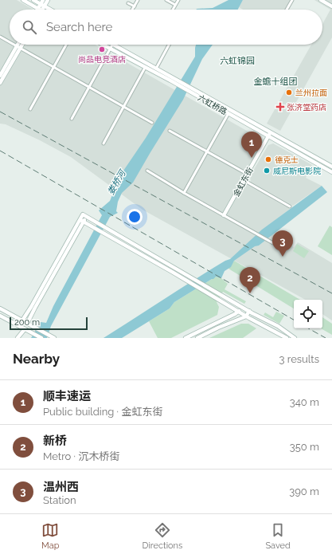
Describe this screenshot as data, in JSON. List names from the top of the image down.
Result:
{
  "streets": {
    "street": ["六虹桥路", "金虹东街"]
  },
  "crossings": [
    ["六虹桥路", "金虹东街"]
  ],
  "districts": ["六虹锦园", "金蟾十组团"],
  "water": ["娄桥河"],
  "places": {
    "other": [
      "尚品电竞酒店",
      "兰州拉面",
      "德克士",
      "威尼斯电影院"
    ],
    "health": ["张济堂药店"]
  },
  "scale_bar": "200 m",
  "page": {
    "search": "Search here",
    "pins": ["1", "3", "2"],
    "scale": "200 m",
    "heading": ["Nearby", "3 results"],
    "list": [
      {
        "mark": "1",
        "name": "顺丰速运",
        "note": "Public building · 金虹东街",
        "value": "340 m"
      },
      {
        "mark": "2",
        "name": "新桥",
        "note": "Metro · 沉木桥街",
        "value": "350 m"
      },
      {
        "mark": "3",
        "name": "温州西",
        "note": "Station",
        "value": "390 m"
      }
    ],
    "nav": ["Map", "Directions", "Saved"]
  }
}
